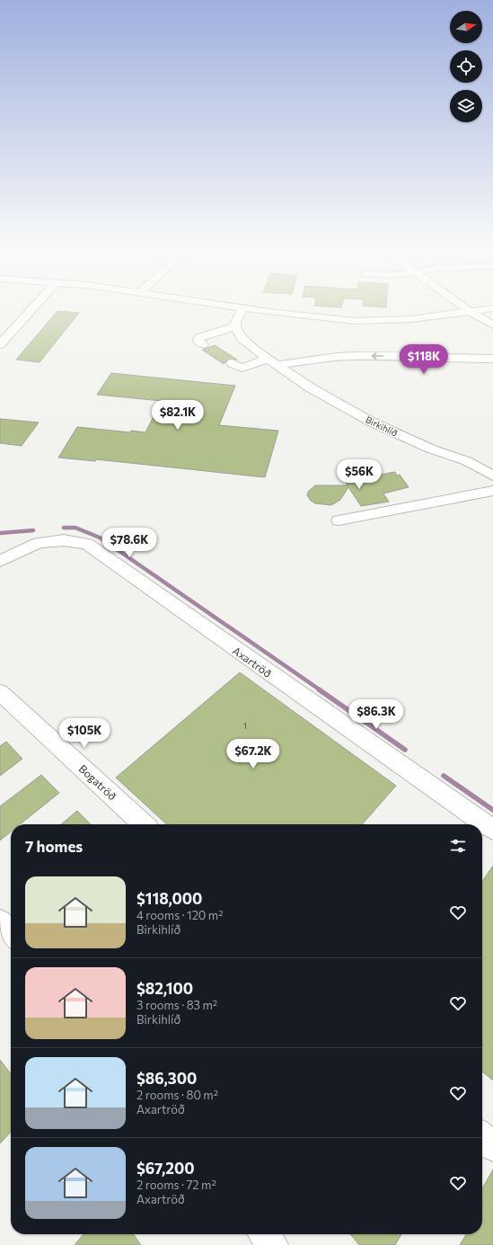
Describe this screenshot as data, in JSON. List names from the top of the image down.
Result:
{
  "streets": {
    "street": ["Birkihlíð", "Axartröð", "Bogatröð"]
  },
  "house_numbers": ["1"],
  "north": "right",
  "page": {
    "price": [
      "$118K",
      "$82.1K",
      "$56K",
      "$78.6K",
      "$86.3K",
      "$105K",
      "$67.2K"
    ],
    "heading": "7 homes",
    "list": [
      {
        "name": "$118,000",
        "note": "4 rooms · 120 m² · Birkihlíð"
      },
      {
        "name": "$82,100",
        "note": "3 rooms · 83 m² · Birkihlíð"
      },
      {
        "name": "$86,300",
        "note": "2 rooms · 80 m² · Axartröð"
      },
      {
        "name": "$67,200",
        "note": "2 rooms · 72 m² · Axartröð"
      }
    ]
  }
}
